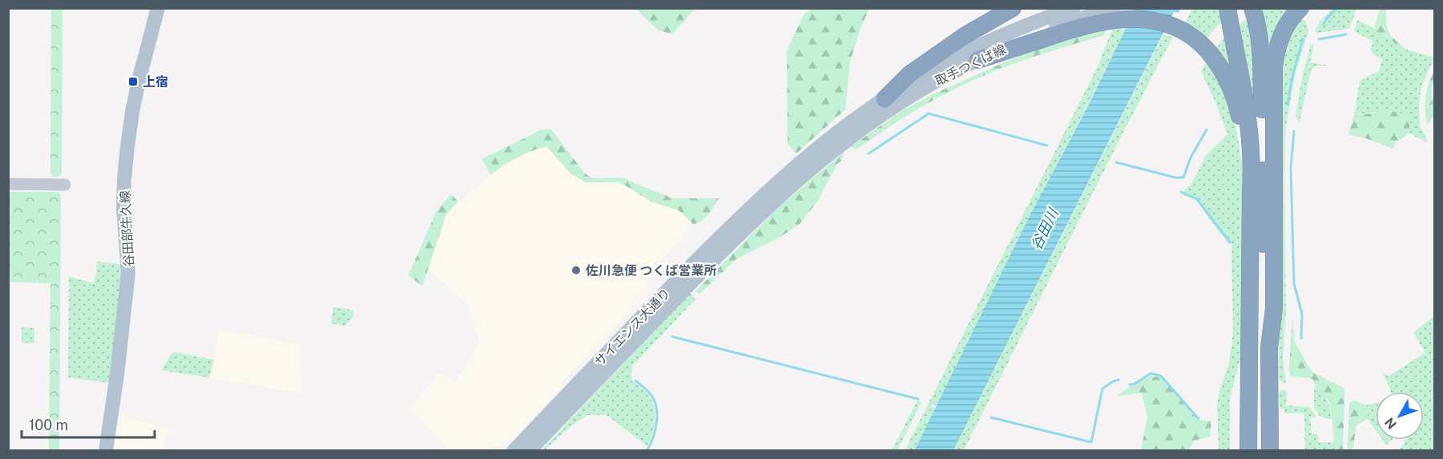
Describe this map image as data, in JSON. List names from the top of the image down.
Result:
{
  "streets": {
    "main road": ["取手つくば線", "谷田部牛久線", "サイエンス大通り"]
  },
  "crossings": [
    ["取手つくば線", "サイエンス大通り"]
  ],
  "water": ["谷田川"],
  "places": {
    "transit": ["上宿"],
    "other": ["佐川急便 つくば営業所"]
  },
  "scale_bar": "100 m",
  "north": "bottom left"
}
